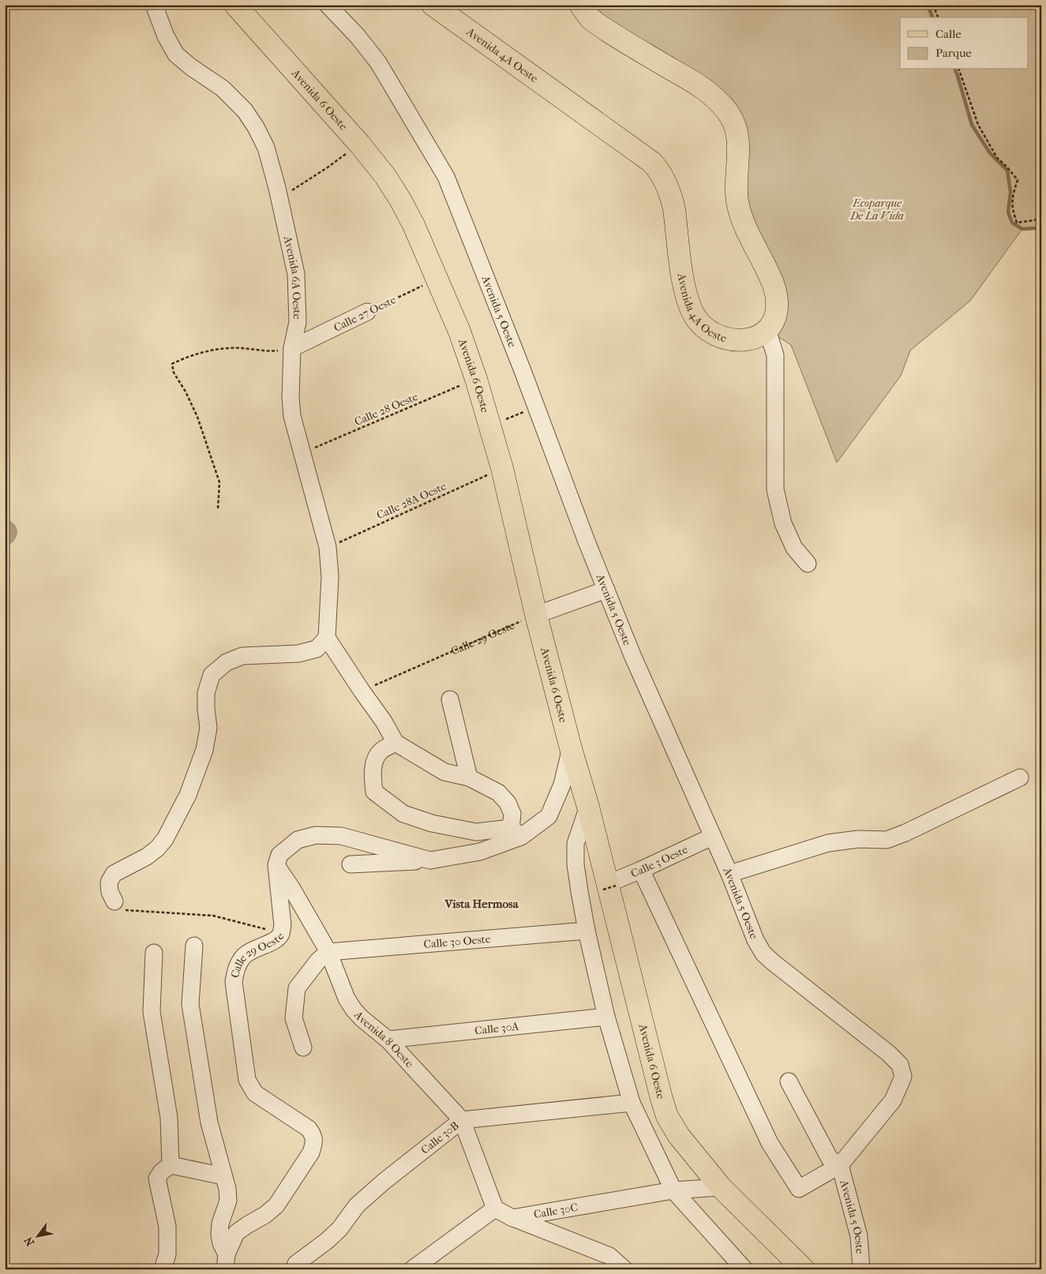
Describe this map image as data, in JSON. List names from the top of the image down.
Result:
{
  "streets": {
    "main road": ["Avenida 4A Oeste", "Avenida 6 Oeste"],
    "street": [
      "Avenida 6A Oeste",
      "Avenida 5 Oeste",
      "Calle 27 Oeste",
      "Calle 29 Oeste",
      "Calle 3 Oeste",
      "Calle 30 Oeste",
      "Calle 30A",
      "Avenida 8 Oeste",
      "Calle 30B",
      "Calle 30C"
    ],
    "path": ["Calle 28 Oeste", "Calle 28A Oeste"]
  },
  "crossings": [
    ["Avenida 6 Oeste", "Calle 27 Oeste"],
    ["Avenida 6 Oeste", "Calle 28 Oeste"],
    ["Avenida 6 Oeste", "Calle 28A Oeste"],
    ["Avenida 6 Oeste", "Calle 29 Oeste"],
    ["Avenida 6 Oeste", "Calle 3 Oeste"],
    ["Avenida 6 Oeste", "Calle 30C"],
    ["Avenida 6A Oeste", "Calle 27 Oeste"],
    ["Avenida 6A Oeste", "Calle 28 Oeste"],
    ["Avenida 6A Oeste", "Calle 28A Oeste"],
    ["Avenida 5 Oeste", "Calle 3 Oeste"],
    ["Calle 29 Oeste", "Avenida 8 Oeste"],
    ["Calle 30 Oeste", "Avenida 8 Oeste"],
    ["Calle 30A", "Avenida 8 Oeste"],
    ["Avenida 8 Oeste", "Calle 30B"]
  ],
  "districts": ["Vista Hermosa"],
  "parks": ["Ecoparque De La Vida"],
  "legend": ["Calle", "Parque"],
  "north": "bottom left"
}
